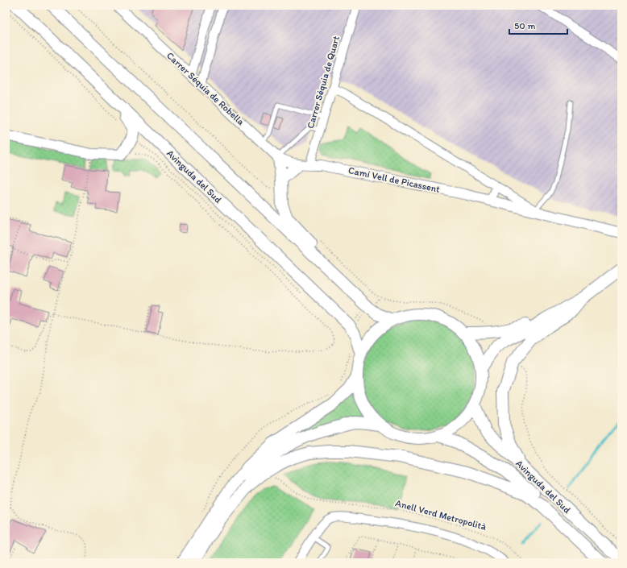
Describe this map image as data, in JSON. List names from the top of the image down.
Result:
{
  "streets": {
    "main road": ["Avinguda del Sud"],
    "street": ["Carrer Séquia de Quart", "Carrer Séquia de Robella", "Camí Vell de Picassent"],
    "path": ["Anell Verd Metropolità"]
  },
  "crossings": [
    ["Carrer Séquia de Quart", "Carrer Séquia de Robella"],
    ["Carrer Séquia de Quart", "Camí Vell de Picassent"],
    ["Carrer Séquia de Robella", "Camí Vell de Picassent"]
  ],
  "scale_bar": "50 m"
}
